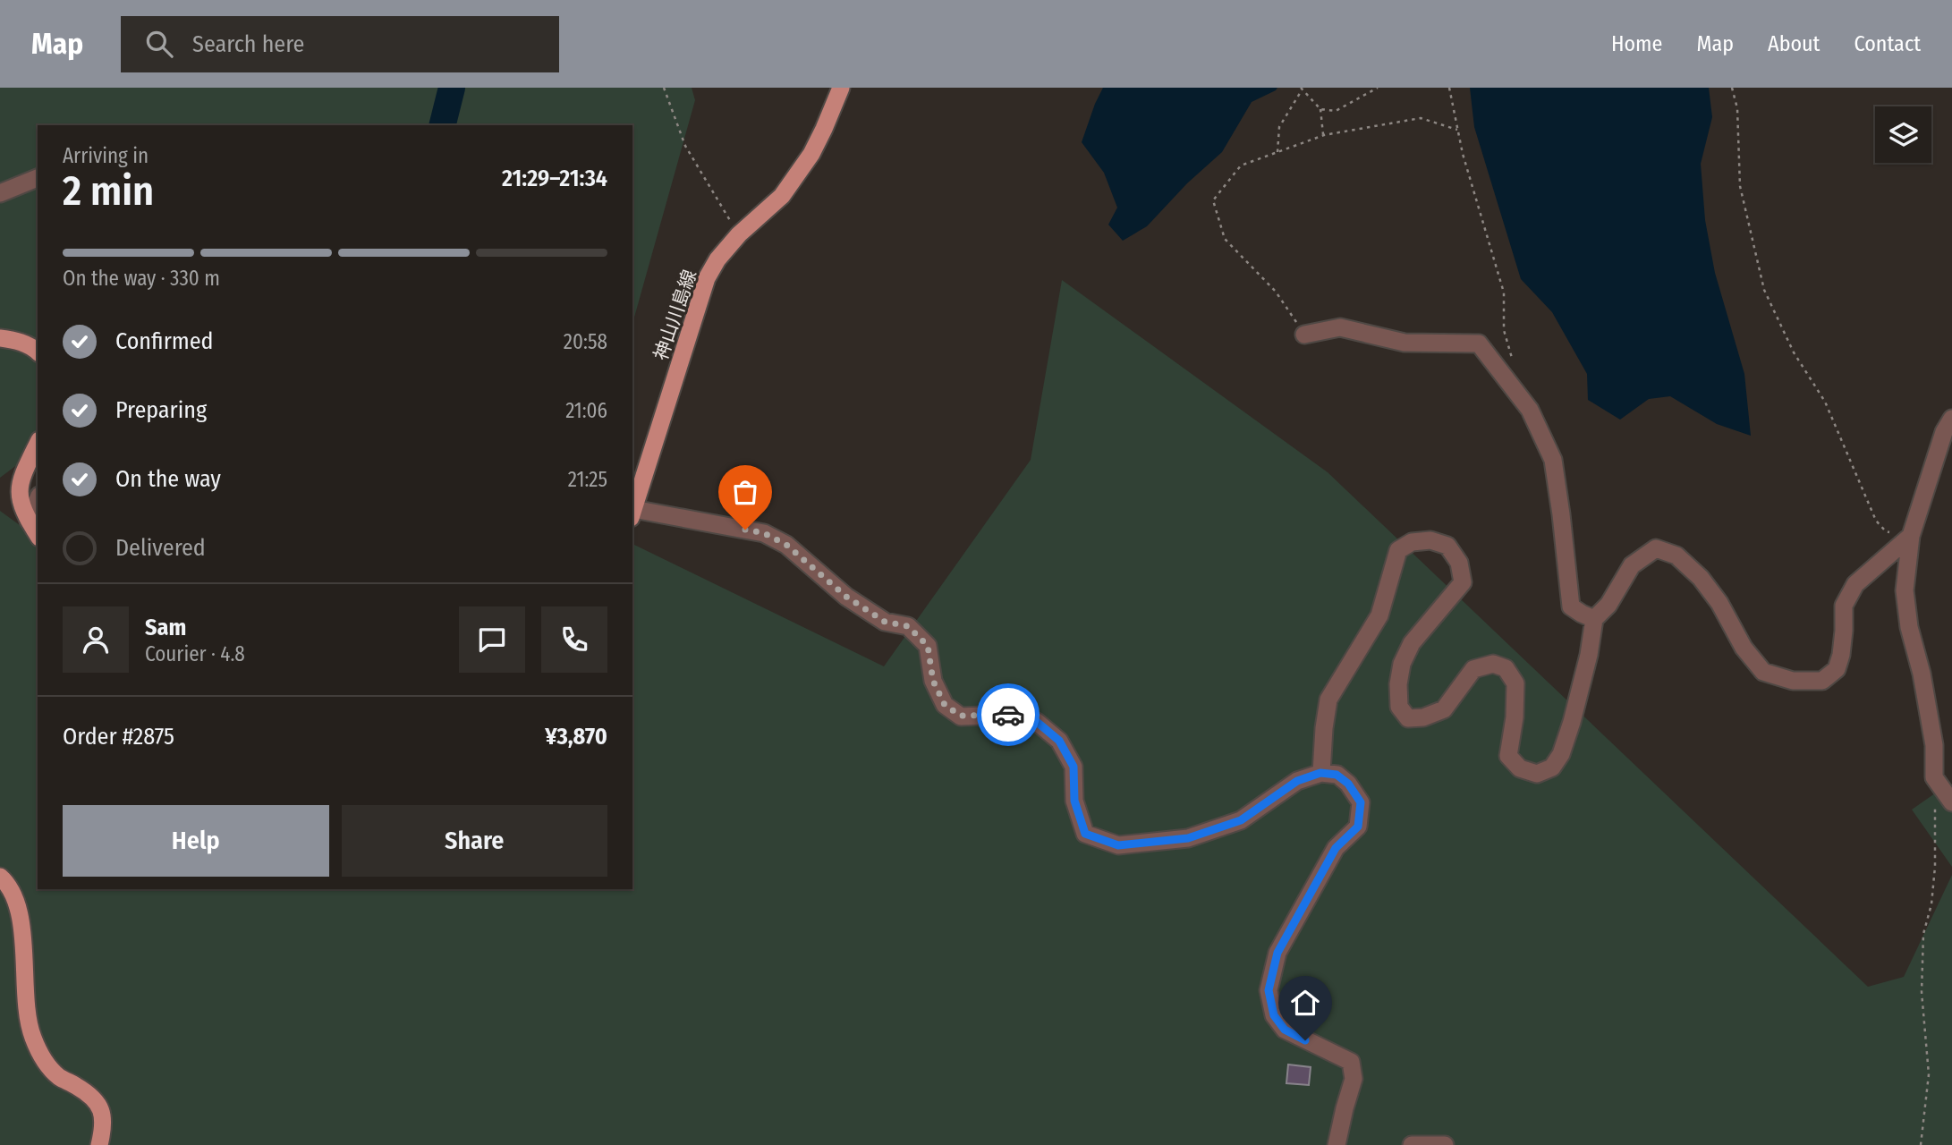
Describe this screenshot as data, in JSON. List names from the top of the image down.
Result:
{
  "streets": {
    "main road": ["神山川島線"]
  },
  "page": {
    "header": "Map",
    "search": "Search here",
    "nav": [
      "Home",
      "Map",
      "About",
      "Contact"
    ],
    "heading": ["2 min", "Arriving in", "21:29–21:34"],
    "panel": [
      "Sam",
      "Courier · 4.8",
      "Order #2875",
      "¥3,870"
    ],
    "bar": "On the way · 330 m",
    "list": [
      ["Confirmed", "20:58"],
      ["Preparing", "21:06"],
      ["On the way", "21:25"],
      "Delivered"
    ],
    "buttons": ["Help", "Share"]
  }
}
